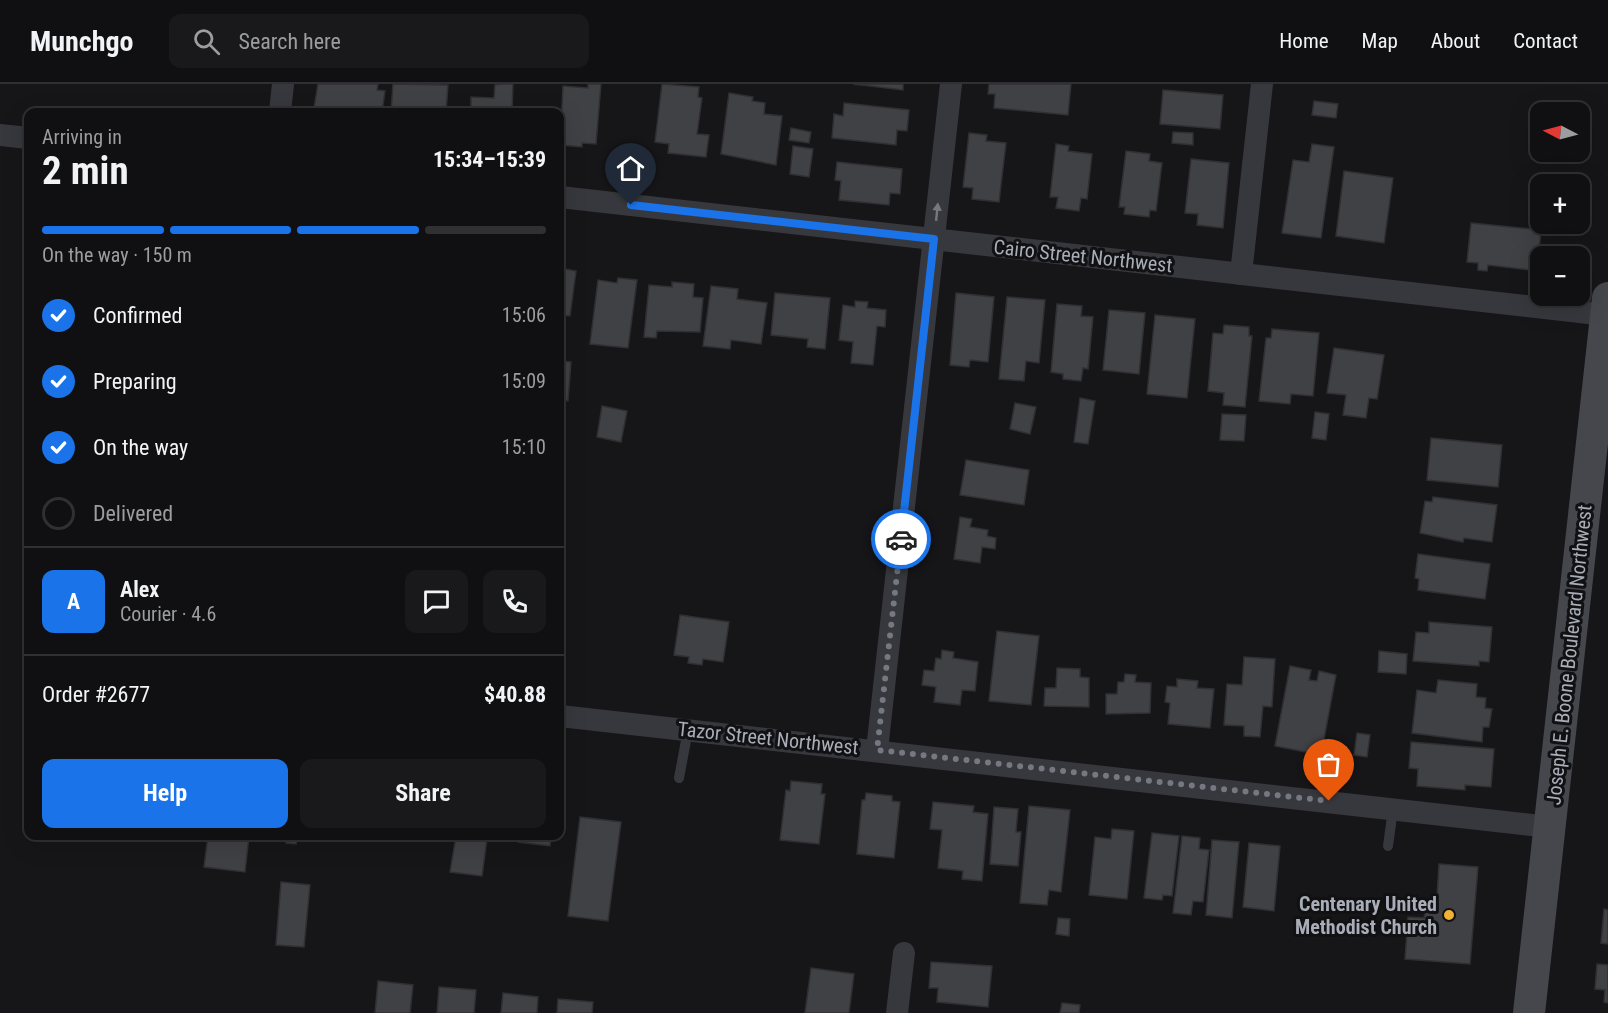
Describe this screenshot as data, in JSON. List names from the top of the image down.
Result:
{
  "streets": {
    "main road": ["Joseph E. Boone Boulevard Northwest"],
    "street": ["Cairo Street Northwest", "Tazor Street Northwest"]
  },
  "crossings": [
    ["Cairo Street Northwest", "Joseph E. Boone Boulevard Northwest"],
    ["Joseph E. Boone Boulevard Northwest", "Tazor Street Northwest"]
  ],
  "places": ["Centenary United Methodist Church"],
  "north": "left",
  "page": {
    "header": "Munchgo",
    "search": "Search here",
    "nav": [
      "Home",
      "Map",
      "About",
      "Contact"
    ],
    "map_buttons": ["+", "−"],
    "heading": ["2 min", "Arriving in", "15:34–15:39"],
    "panel": [
      "Alex",
      "Courier · 4.6",
      "Order #2677",
      "$40.88"
    ],
    "bar": "On the way · 150 m",
    "list": [
      ["Confirmed", "15:06"],
      ["Preparing", "15:09"],
      ["On the way", "15:10"],
      "Delivered"
    ],
    "round": "A",
    "buttons": ["Help", "Share"]
  }
}
